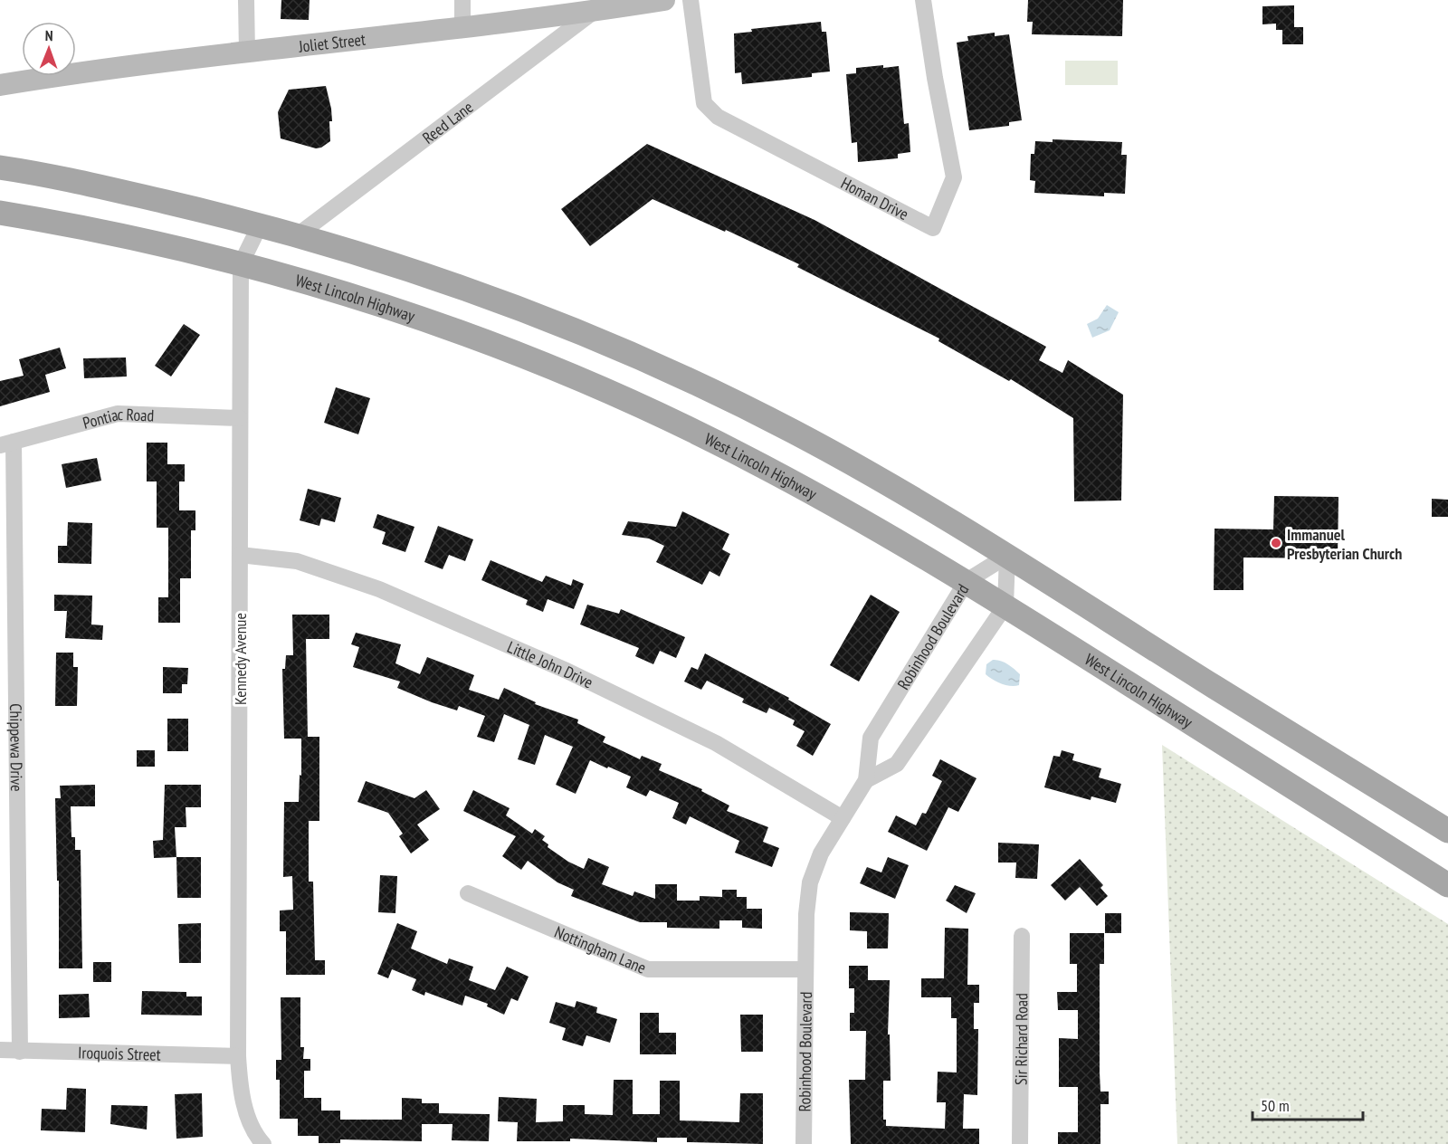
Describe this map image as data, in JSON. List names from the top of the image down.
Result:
{
  "streets": {
    "main road": ["West Lincoln Highway"],
    "street": [
      "Joliet Street",
      "Reed Lane",
      "Homan Drive",
      "Pontiac Road",
      "Robinhood Boulevard",
      "Kennedy Avenue",
      "Little John Drive",
      "Chippewa Drive",
      "Nottingham Lane",
      "Sir Richard Road",
      "Iroquois Street"
    ]
  },
  "crossings": [
    ["Joliet Street", "Reed Lane"],
    ["West Lincoln Highway", "Robinhood Boulevard"],
    ["West Lincoln Highway", "Kennedy Avenue"],
    ["Pontiac Road", "Kennedy Avenue"],
    ["Pontiac Road", "Chippewa Drive"],
    ["Robinhood Boulevard", "Little John Drive"],
    ["Robinhood Boulevard", "Nottingham Lane"],
    ["Kennedy Avenue", "Little John Drive"],
    ["Kennedy Avenue", "Iroquois Street"],
    ["Chippewa Drive", "Iroquois Street"]
  ],
  "places": ["Immanuel Presbyterian Church"],
  "scale_bar": "50 m",
  "north": "top"
}
